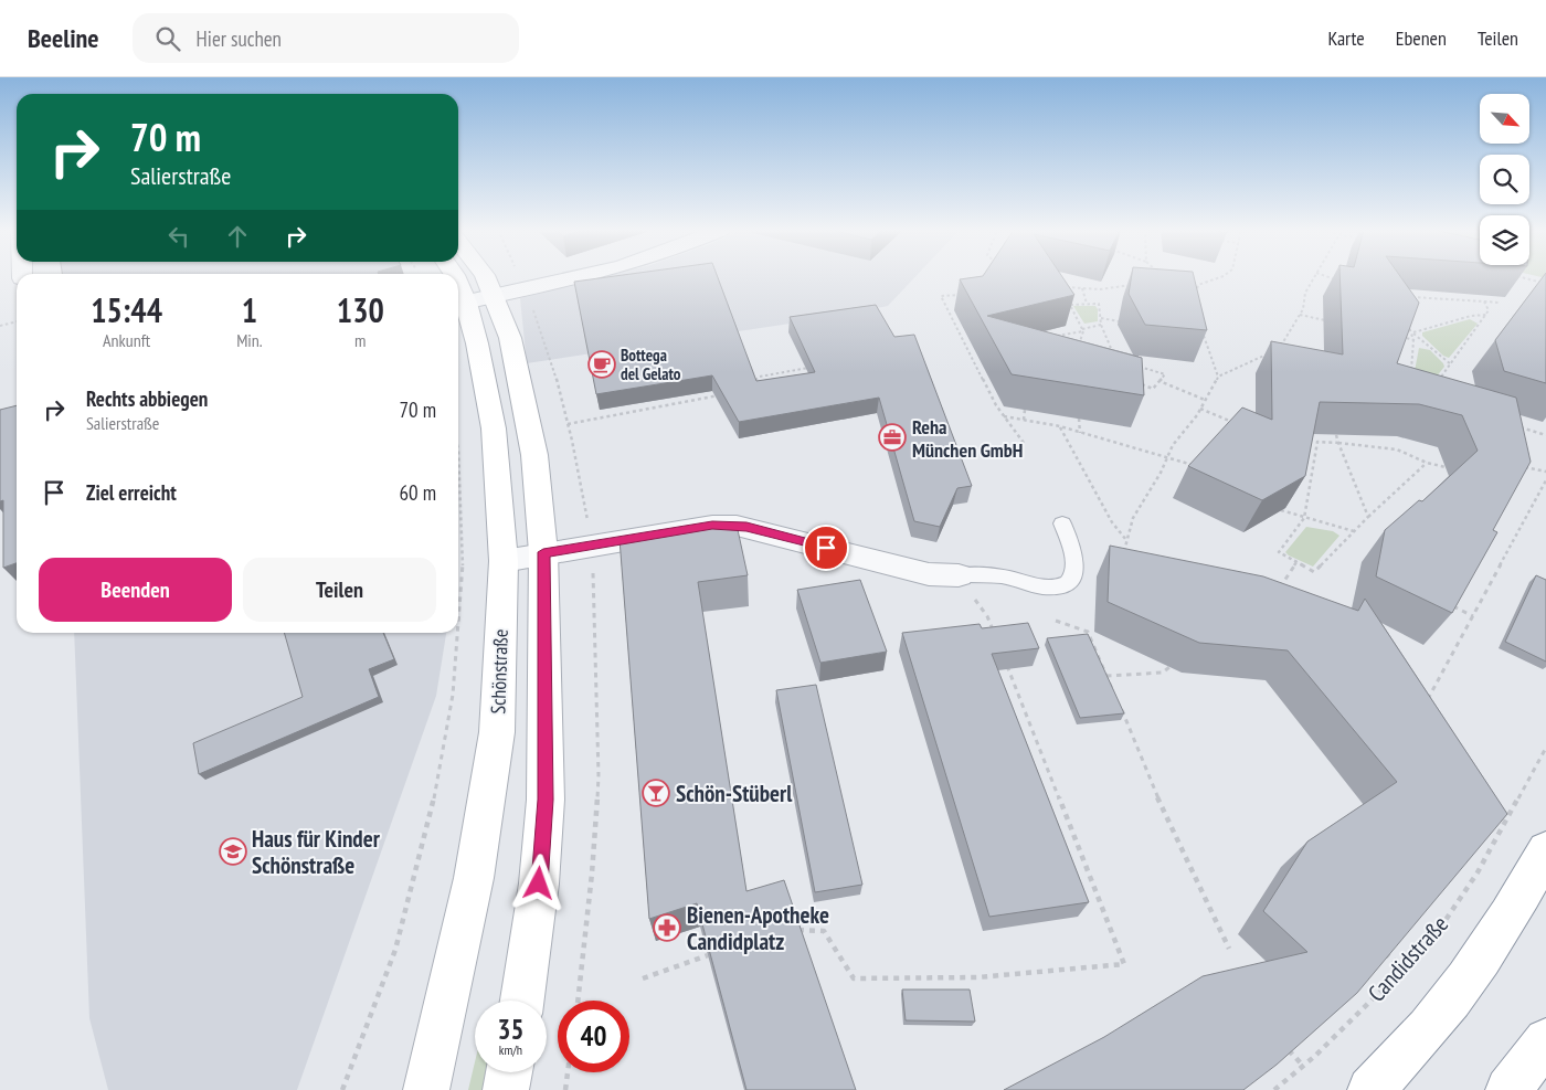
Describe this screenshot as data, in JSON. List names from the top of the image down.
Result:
{
  "streets": {
    "main road": ["Schönstraße"],
    "path": ["Candidstraße"]
  },
  "places": {
    "cafe": ["Bottega del Gelato"],
    "office": ["Reha München GmbH"],
    "bar": ["Schön-Stüberl"],
    "school or university": ["Haus für Kinder Schönstraße"],
    "pharmacy": ["Bienen-Apotheke Candidplatz"]
  },
  "north": "bottom right",
  "page": {
    "header": "Beeline",
    "search": "Hier suchen",
    "nav": ["Karte", "Ebenen", "Teilen"],
    "turn": ["70 m", "Salierstraße"],
    "eta": [
      "15:44",
      "Ankunft",
      "1",
      "Min.",
      "130",
      "m"
    ],
    "list": [
      {
        "name": "Rechts abbiegen",
        "note": "Salierstraße",
        "value": "70 m"
      },
      {
        "name": "Ziel erreicht",
        "value": "60 m"
      }
    ],
    "buttons": ["Beenden", "Teilen"],
    "speed": "35 km/h",
    "limit": "40"
  }
}
